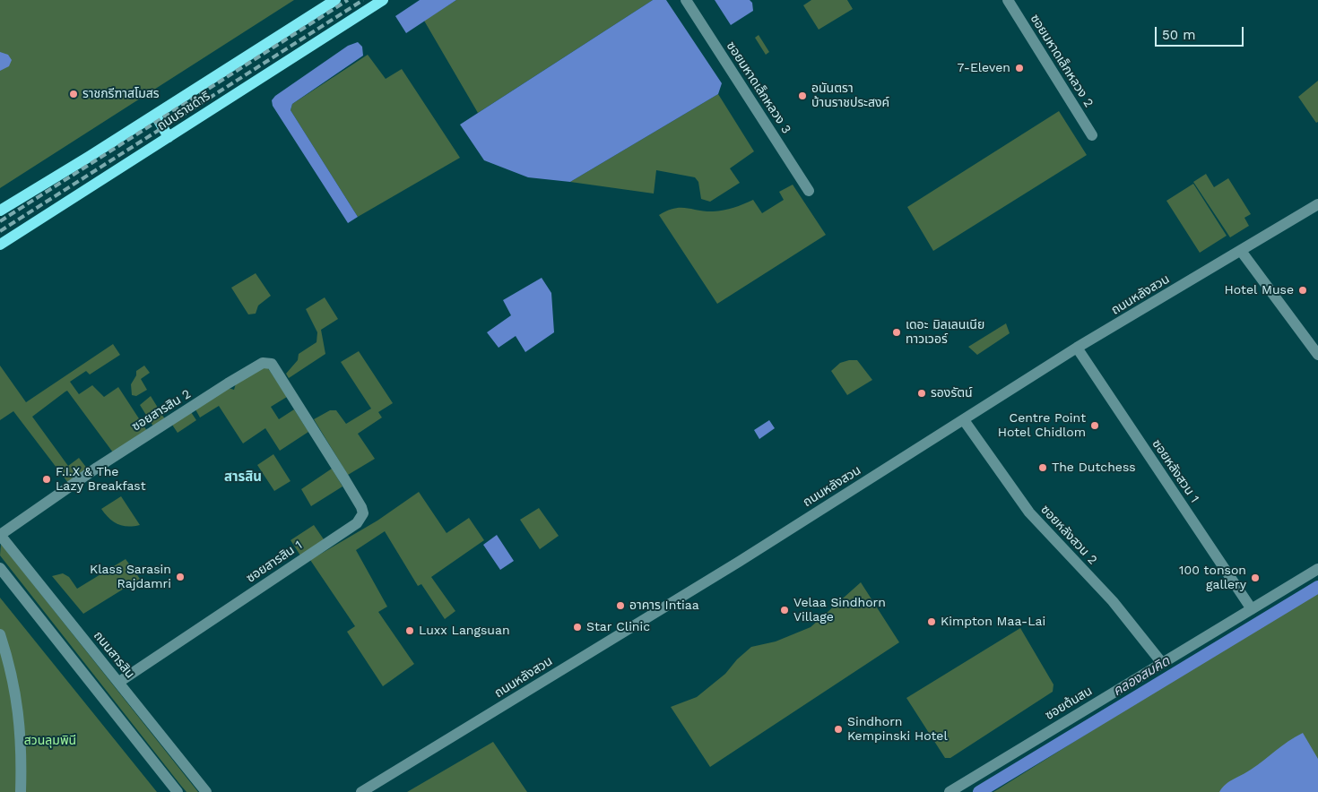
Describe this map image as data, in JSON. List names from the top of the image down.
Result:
{
  "streets": {
    "main road": ["ถนนราชดำริ"],
    "street": [
      "ซอยมหาดเล็กหลวง 2",
      "ซอยมหาดเล็กหลวง 3",
      "ถนนหลังสวน",
      "ซอยสารสิน 2",
      "ซอยหลังสวน 1",
      "ซอยหลังสวน 2",
      "ซอยสารสิน 1",
      "ถนนสารสิน",
      "ซอยต้นสน"
    ]
  },
  "crossings": [
    ["ถนนหลังสวน", "ซอยหลังสวน 1"],
    ["ถนนหลังสวน", "ซอยหลังสวน 2"],
    ["ซอยสารสิน 2", "ซอยสารสิน 1"],
    ["ซอยสารสิน 2", "ถนนสารสิน"],
    ["ซอยหลังสวน 1", "ซอยต้นสน"],
    ["ซอยหลังสวน 2", "ซอยต้นสน"],
    ["ซอยสารสิน 1", "ถนนสารสิน"]
  ],
  "districts": ["สารสิน"],
  "water": ["คลองสมคิด"],
  "parks": ["สวนลุมพินี"],
  "places": [
    "7-Eleven",
    "ราชกรีฑาสโมสร",
    "อนันตรา บ้านราชประสงค์",
    "Hotel Muse",
    "เดอะ มิลเลนเนีย ทาวเวอร์",
    "รองรัตน์",
    "Centre Point Hotel Chidlom",
    "The Dutchess",
    "F.I.X & The Lazy Breakfast",
    "Klass Sarasin Rajdamri",
    "100 tonson gallery",
    "อาคาร Intiaa",
    "Velaa Sindhorn Village",
    "Kimpton Maa-Lai",
    "Star Clinic",
    "Luxx Langsuan",
    "Sindhorn Kempinski Hotel"
  ],
  "scale_bar": "50 m"
}
